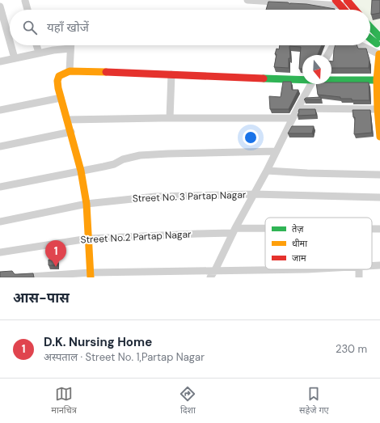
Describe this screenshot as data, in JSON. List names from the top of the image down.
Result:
{
  "streets": {
    "street": ["Street No. 3 Partap Nagar", "Street No.2 Partap Nagar"]
  },
  "legend": ["तेज़", "धीमा", "जाम"],
  "north": "bottom",
  "page": {
    "search": "यहाँ खोजें",
    "pins": "1",
    "heading": "आस-पास",
    "list": [
      {
        "mark": "1",
        "name": "D.K. Nursing Home",
        "note": "अस्पताल · Street No. 1,Partap Nagar",
        "value": "230 m"
      }
    ],
    "nav": ["मानचित्र", "दिशा", "सहेजे गए"]
  }
}
